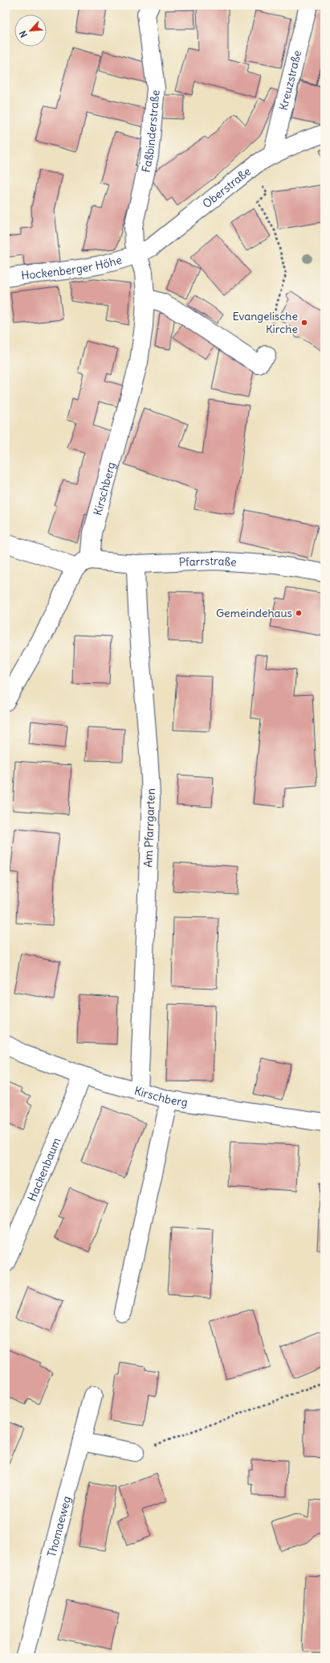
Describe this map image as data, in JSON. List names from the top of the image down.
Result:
{
  "streets": {
    "street": [
      "Kreuzstraße",
      "Faßbinderstraße",
      "Oberstraße",
      "Hockenberger Höhe",
      "Kirschberg",
      "Pfarrstraße",
      "Am Pfarrgarten",
      "Hackenbaum",
      "Thomaeweg"
    ]
  },
  "crossings": [
    ["Kreuzstraße", "Oberstraße"],
    ["Faßbinderstraße", "Oberstraße"],
    ["Faßbinderstraße", "Hockenberger Höhe"],
    ["Faßbinderstraße", "Kirschberg"],
    ["Oberstraße", "Hockenberger Höhe"],
    ["Oberstraße", "Kirschberg"],
    ["Hockenberger Höhe", "Kirschberg"],
    ["Kirschberg", "Pfarrstraße"],
    ["Kirschberg", "Am Pfarrgarten"],
    ["Kirschberg", "Hackenbaum"],
    ["Pfarrstraße", "Am Pfarrgarten"]
  ],
  "places": ["Evangelische Kirche", "Gemeindehaus"],
  "north": "bottom left"
}
